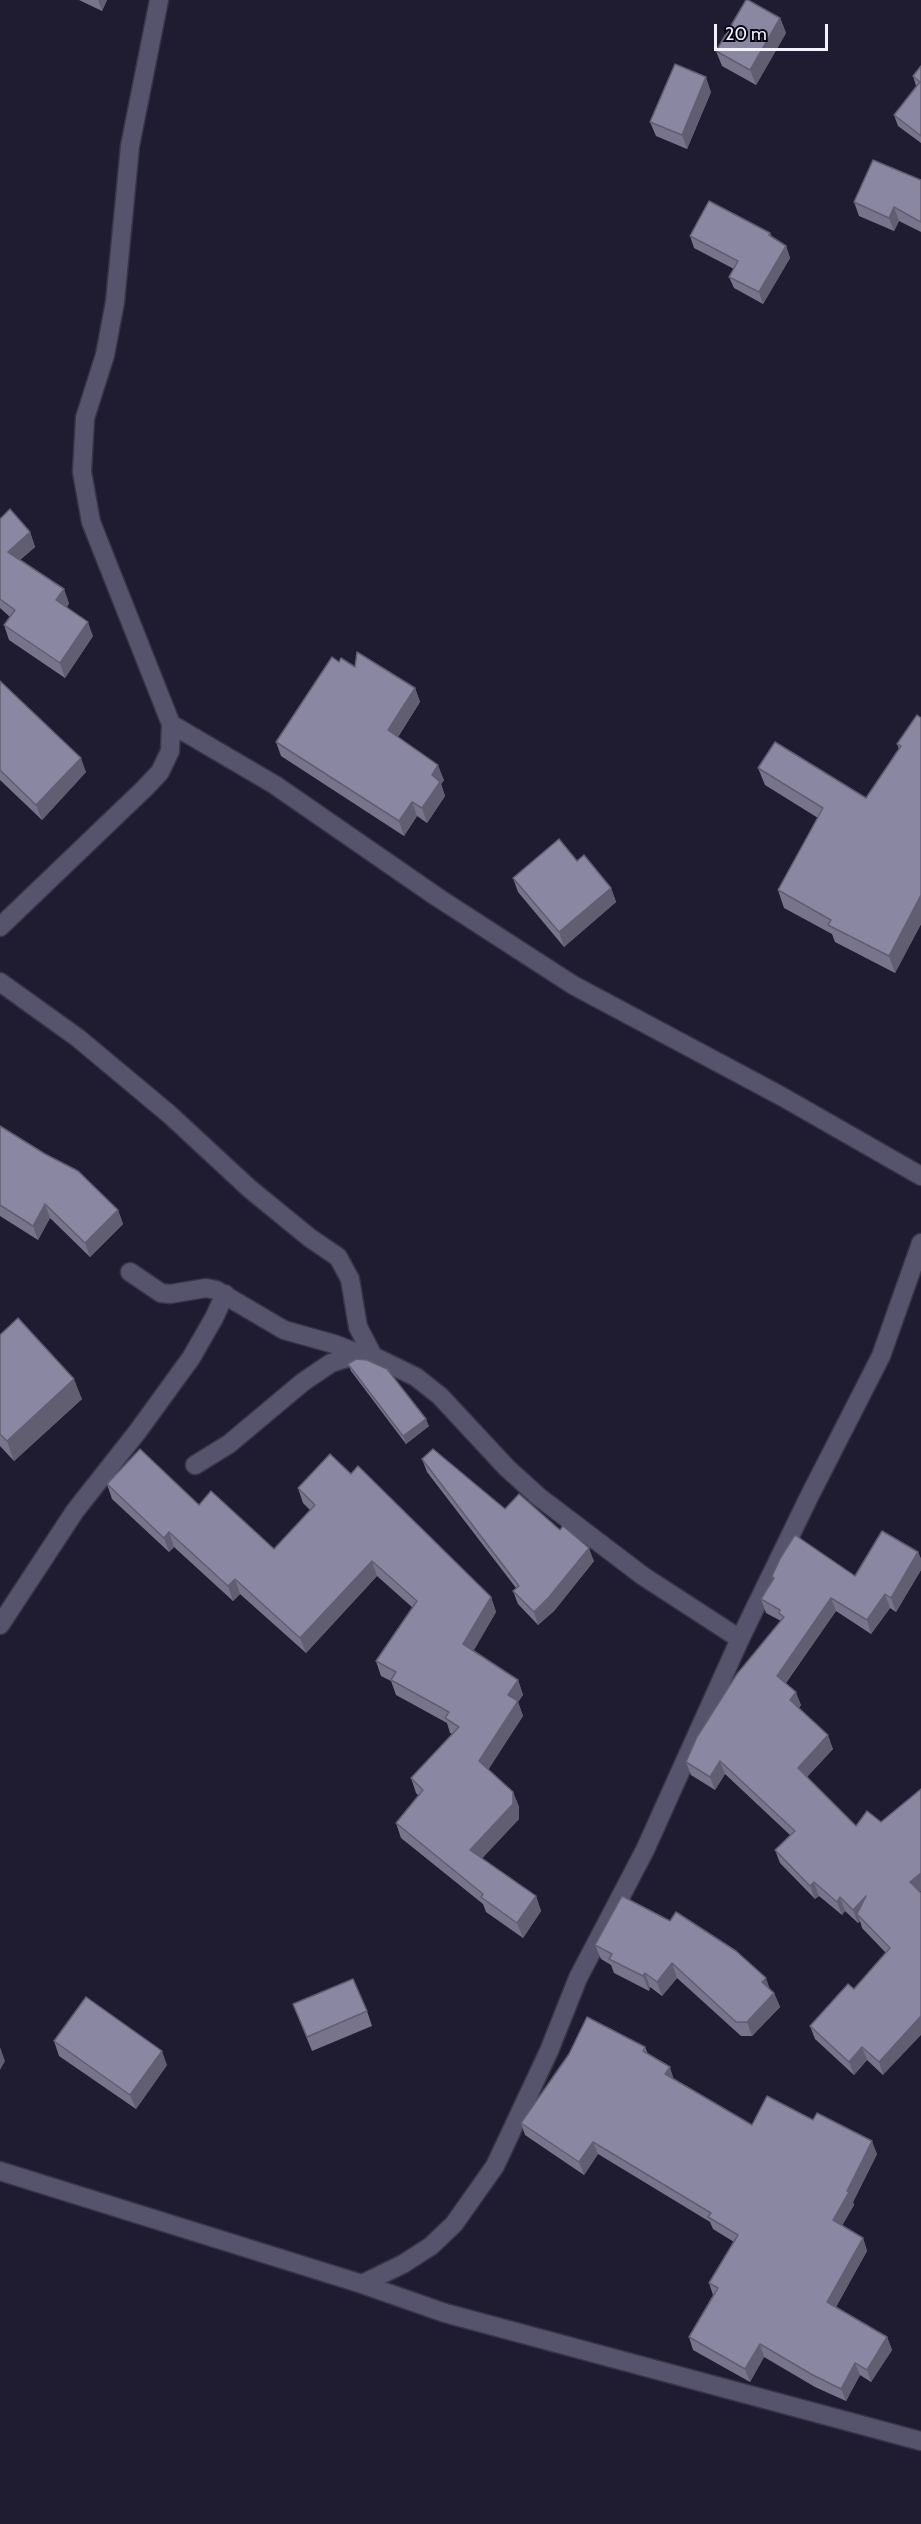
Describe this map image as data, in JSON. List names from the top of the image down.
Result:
{
  "scale_bar": "20 m"
}
